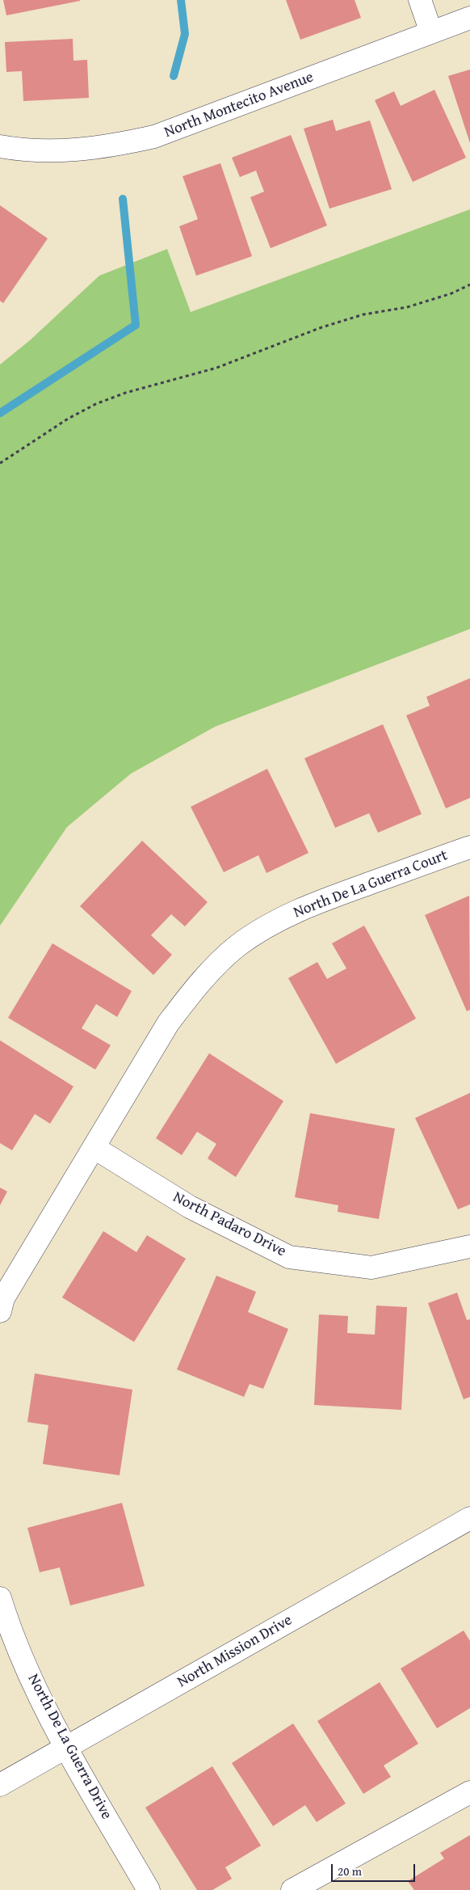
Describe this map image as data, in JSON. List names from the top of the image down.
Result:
{
  "streets": {
    "street": [
      "North Montecito Avenue",
      "North De La Guerra Court",
      "North Padaro Drive",
      "North Mission Drive",
      "North De La Guerra Drive"
    ]
  },
  "crossings": [
    ["North De La Guerra Court", "North Padaro Drive"],
    ["North Mission Drive", "North De La Guerra Drive"]
  ],
  "scale_bar": "20 m"
}
